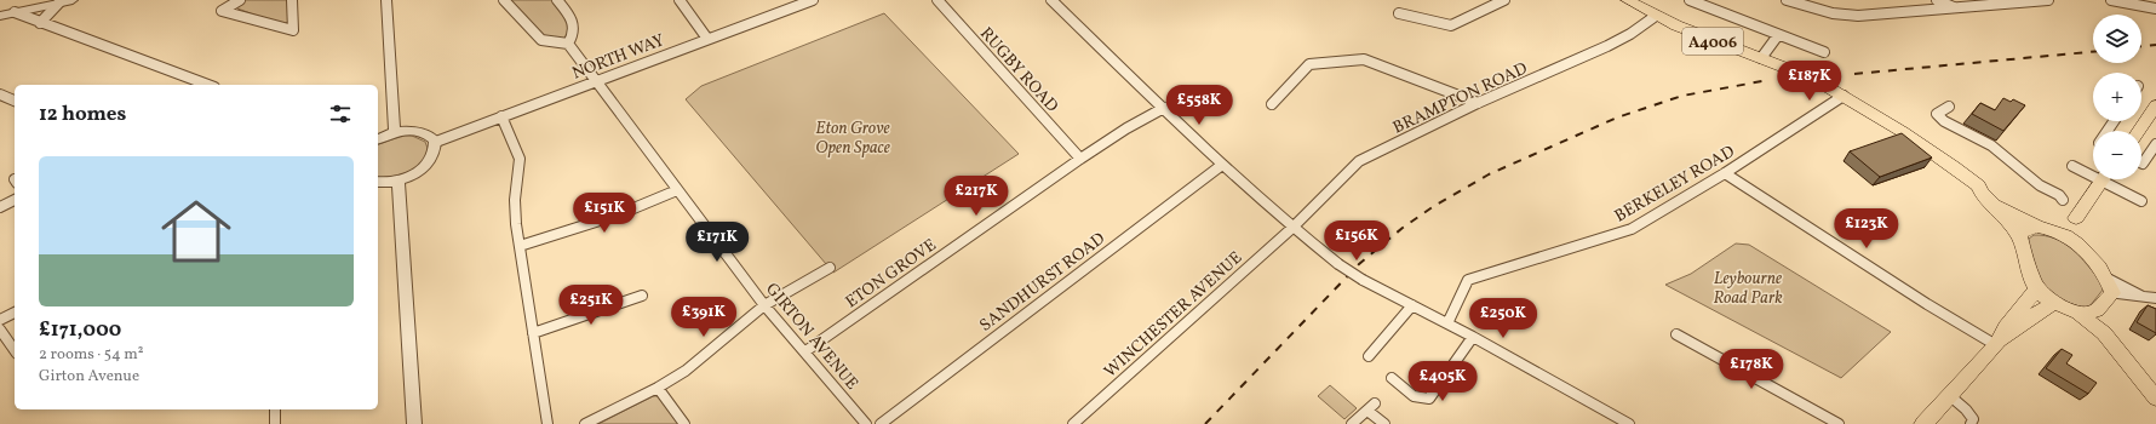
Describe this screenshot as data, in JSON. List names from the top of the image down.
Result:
{
  "streets": {
    "main road": ["A4006"],
    "street": [
      "NORTH WAY",
      "RUGBY ROAD",
      "BRAMPTON ROAD",
      "BERKELEY ROAD",
      "ETON GROVE",
      "SANDHURST ROAD",
      "WINCHESTER AVENUE",
      "GIRTON AVENUE"
    ]
  },
  "crossings": [
    ["A4006", "BRAMPTON ROAD"],
    ["A4006", "BERKELEY ROAD"],
    ["NORTH WAY", "GIRTON AVENUE"],
    ["RUGBY ROAD", "ETON GROVE"],
    ["BRAMPTON ROAD", "WINCHESTER AVENUE"],
    ["ETON GROVE", "GIRTON AVENUE"]
  ],
  "parks": ["Eton Grove Open Space", "Leybourne Road Park"],
  "page": {
    "map_buttons": ["+", "−"],
    "price": [
      "£187K",
      "£558K",
      "£217K",
      "£151K",
      "£123K",
      "£156K",
      "£171K",
      "£251K",
      "£391K",
      "£250K",
      "£178K",
      "£405K"
    ],
    "heading": "12 homes",
    "list": [
      {
        "name": "£171,000",
        "note": "2 rooms · 54 m² · Girton Avenue"
      }
    ]
  }
}
